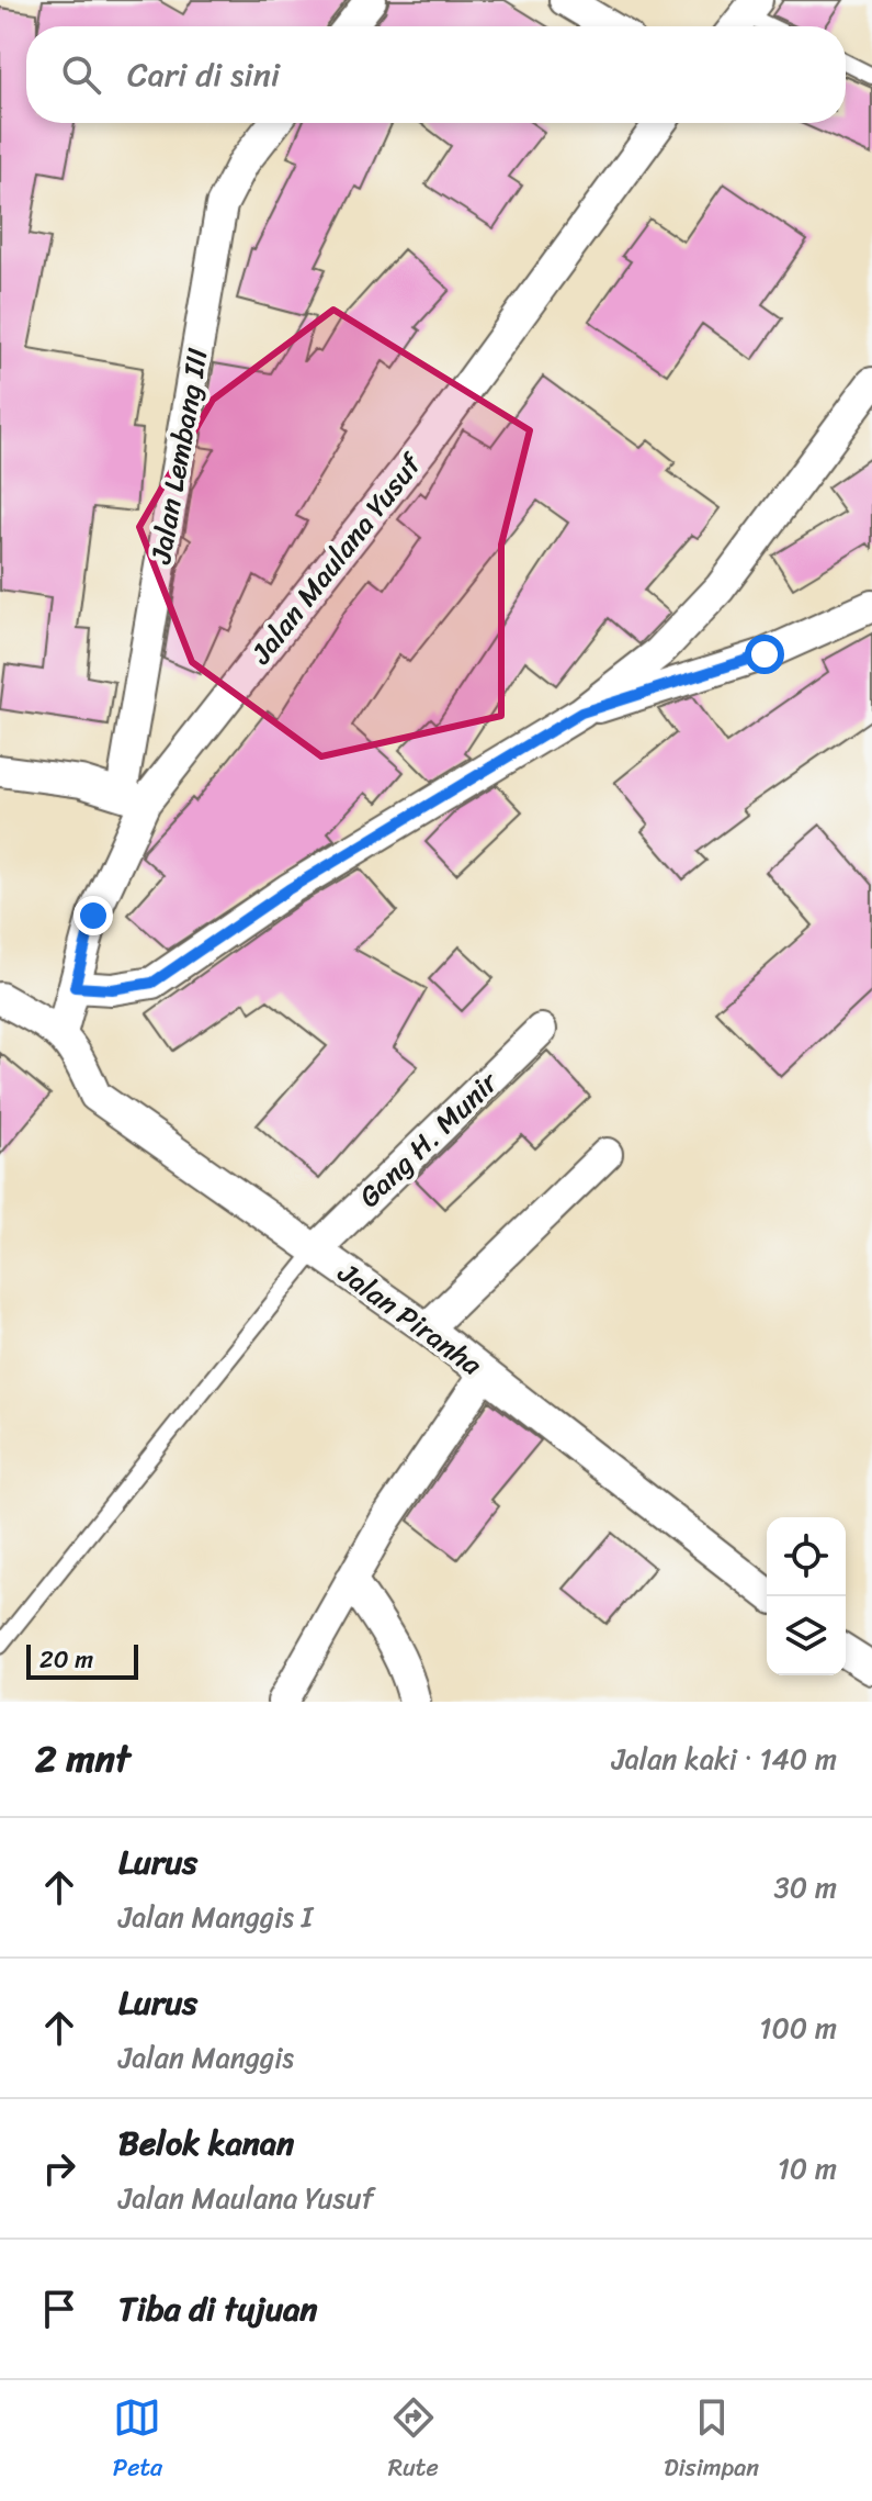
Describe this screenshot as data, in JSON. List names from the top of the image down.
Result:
{
  "streets": {
    "street": [
      "Jalan Lembang III",
      "Jalan Maulana Yusuf",
      "Gang H. Munir",
      "Jalan Piranha"
    ]
  },
  "crossings": [
    ["Jalan Lembang III", "Jalan Maulana Yusuf"],
    ["Jalan Maulana Yusuf", "Jalan Piranha"],
    ["Gang H. Munir", "Jalan Piranha"]
  ],
  "scale_bar": "20 m",
  "page": {
    "search": "Cari di sini",
    "scale": "20 m",
    "heading": ["2 mnt", "Jalan kaki · 140 m"],
    "list": [
      ["Lurus", "Jalan Manggis I", "30 m"],
      ["Lurus", "Jalan Manggis", "100 m"],
      ["Belok kanan", "Jalan Maulana Yusuf", "10 m"],
      "Tiba di tujuan"
    ],
    "nav": ["Peta", "Rute", "Disimpan"]
  }
}
